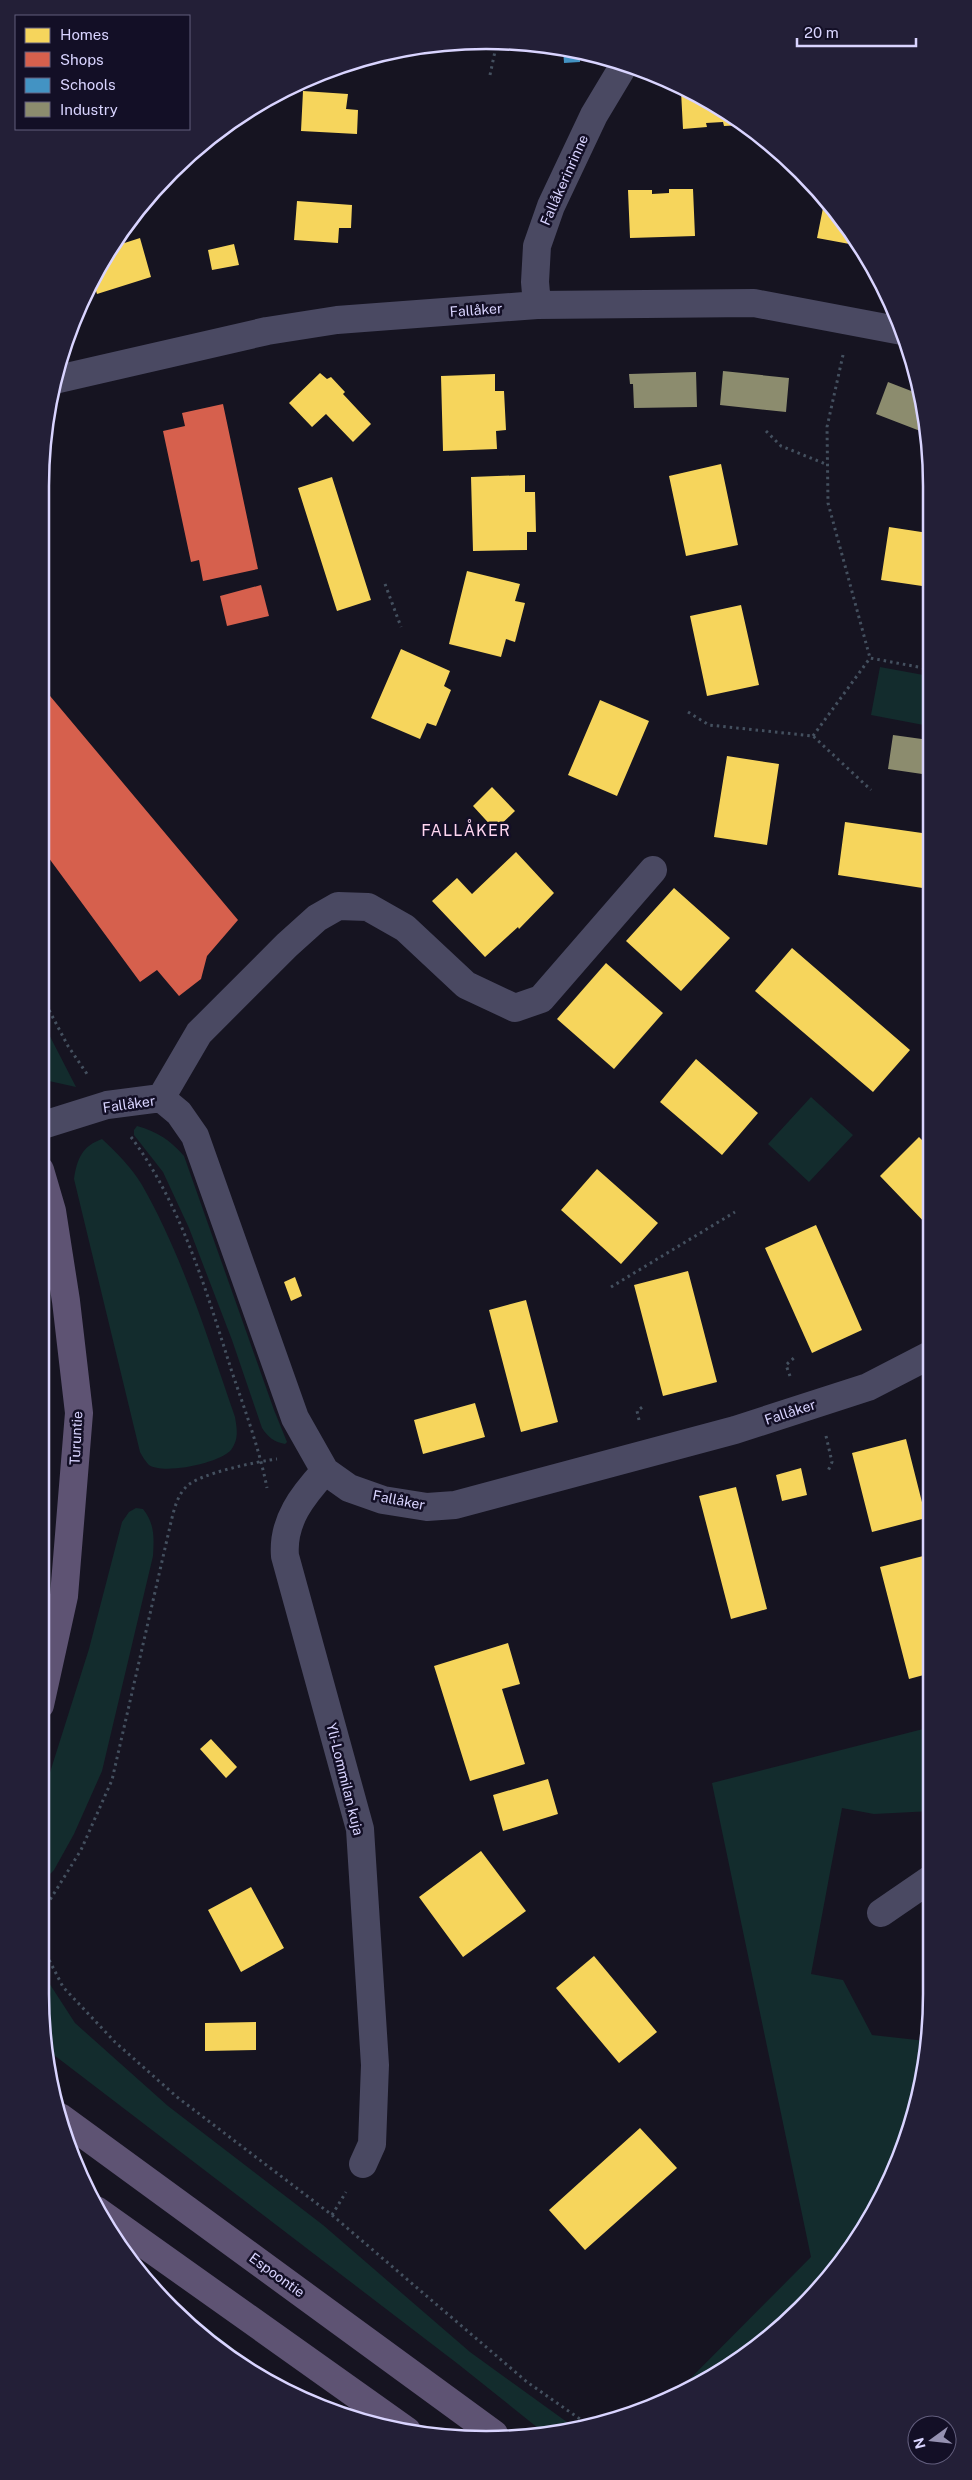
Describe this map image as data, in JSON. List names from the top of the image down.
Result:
{
  "streets": {
    "main road": ["Turuntie", "Espoontie"],
    "street": ["Fallåkerinrinne", "Fallåker", "Yli-Lommilan kuja"]
  },
  "crossings": [
    ["Fallåkerinrinne", "Fallåker"],
    ["Fallåker", "Yli-Lommilan kuja"]
  ],
  "districts": ["FALLÅKER"],
  "legend": [
    "Homes",
    "Shops",
    "Schools",
    "Industry"
  ],
  "scale_bar": "20 m",
  "north": "left"
}
